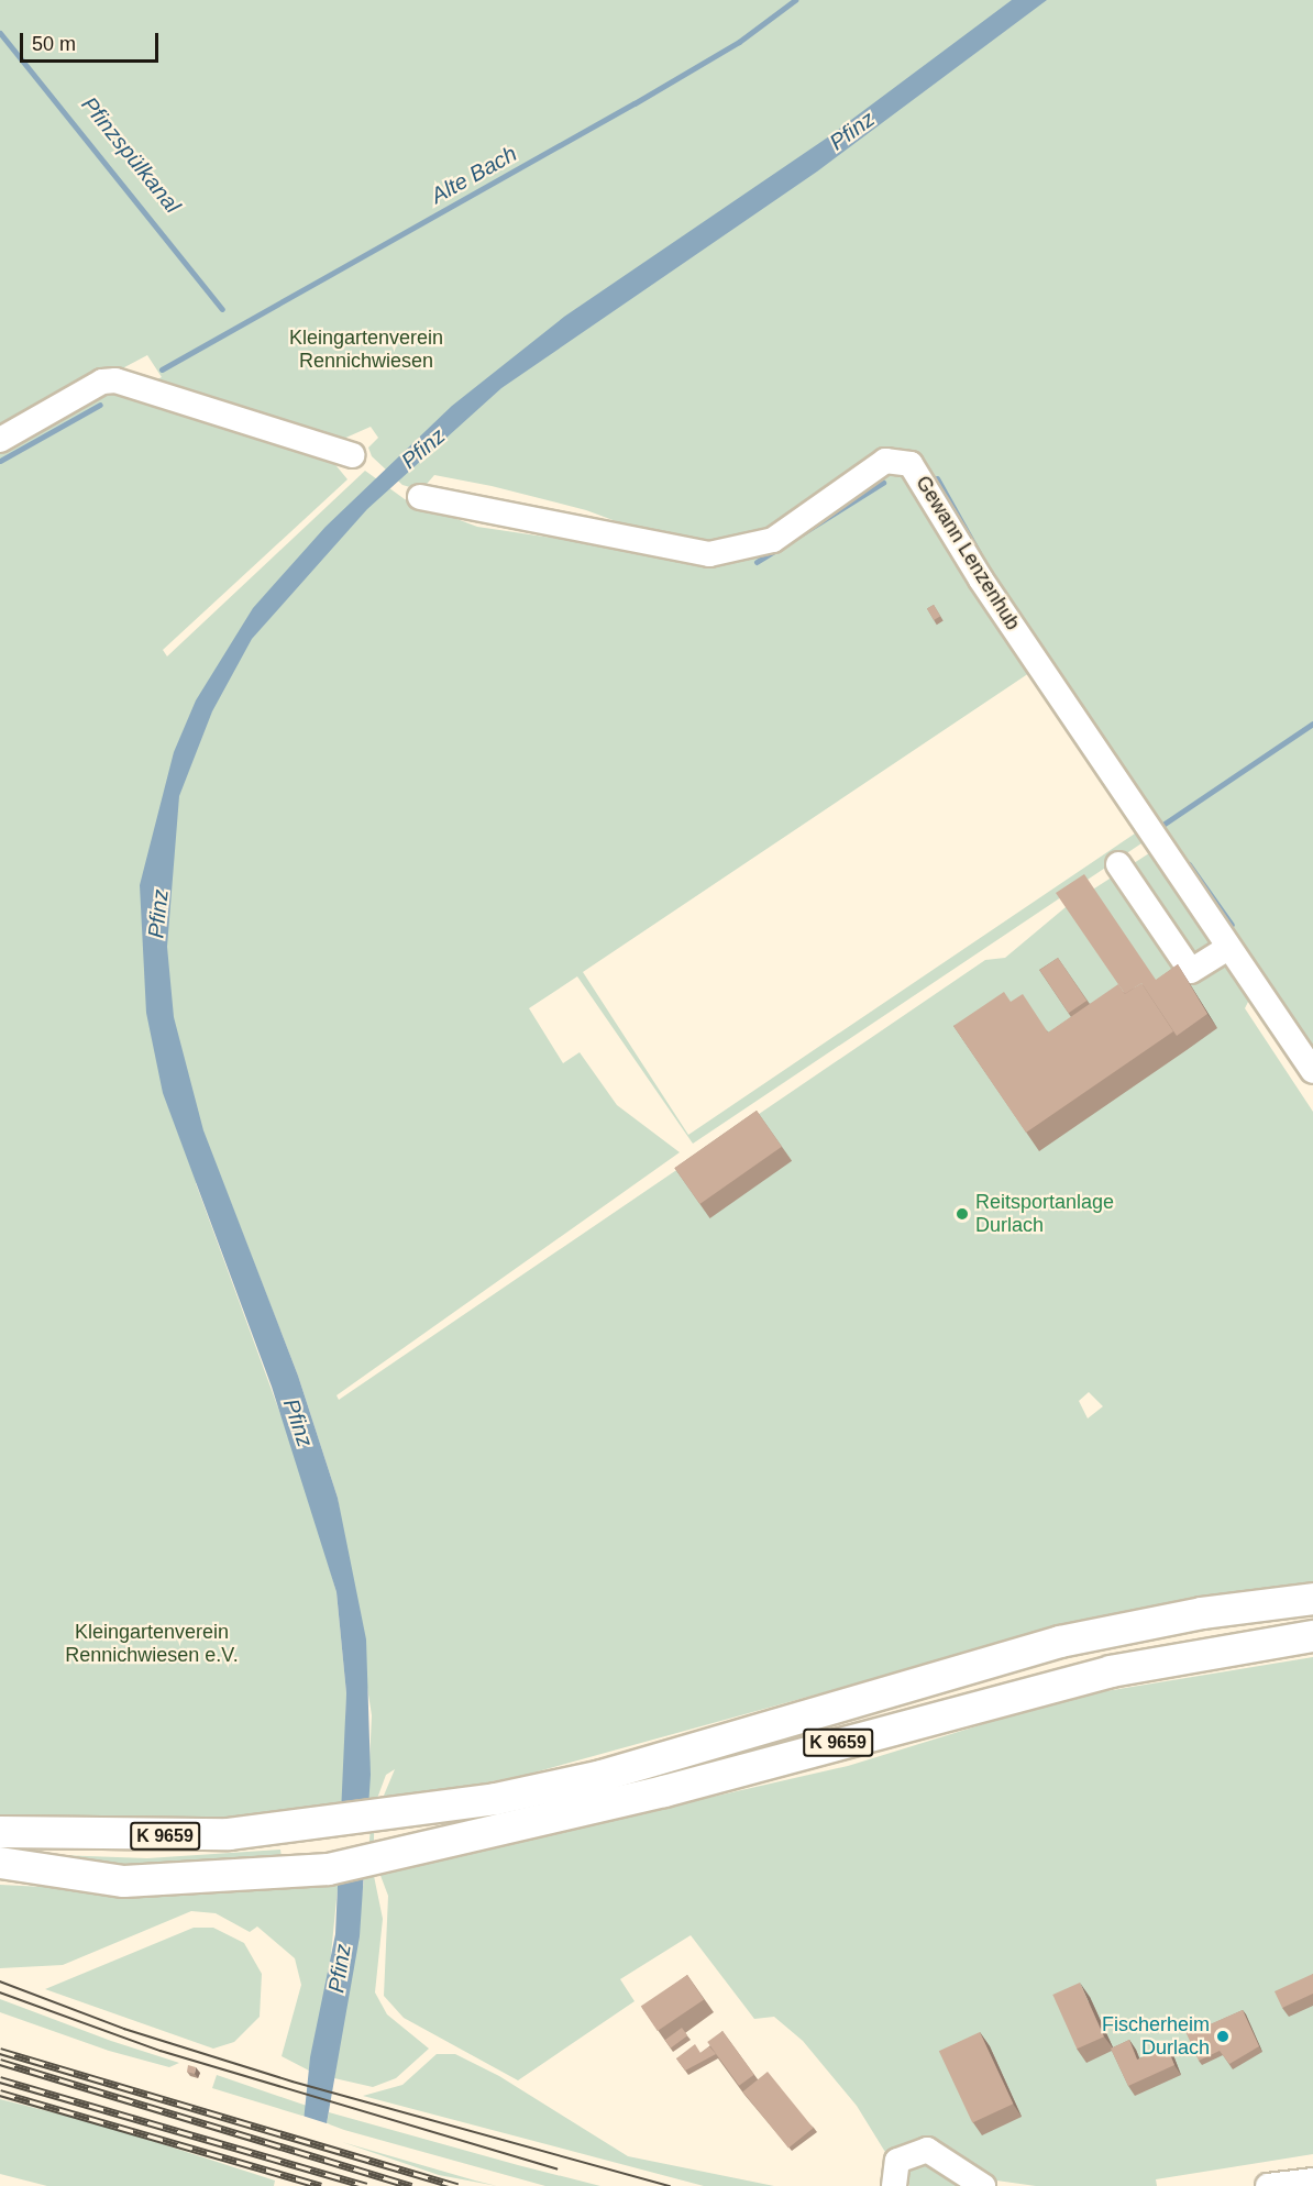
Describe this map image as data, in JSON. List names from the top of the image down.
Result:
{
  "streets": {
    "main road": ["K 9659"],
    "street": ["Gewann Lenzenhub"]
  },
  "water": ["Pfinz", "Pfinzspülkanal", "Alte Bach"],
  "parks": ["Kleingartenverein Rennichwiesen", "Kleingartenverein Rennichwiesen e.V."],
  "places": ["Reitsportanlage Durlach", "Fischerheim Durlach"],
  "scale_bar": "50 m"
}
